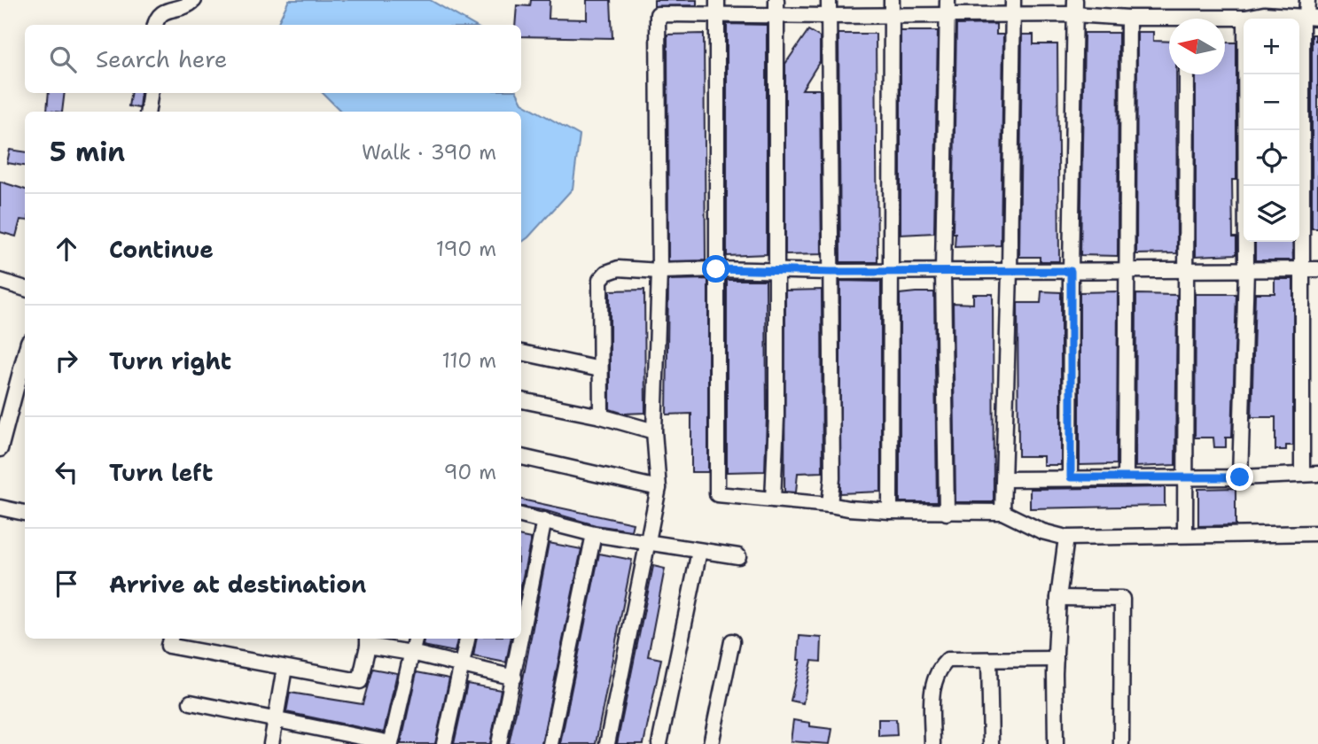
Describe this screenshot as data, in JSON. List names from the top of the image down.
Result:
{
  "north": "left",
  "page": {
    "map_buttons": ["+", "−"],
    "search": "Search here",
    "heading": ["5 min", "Walk · 390 m"],
    "list": [
      ["Continue", "190 m"],
      ["Turn right", "110 m"],
      ["Turn left", "90 m"],
      "Arrive at destination"
    ]
  }
}
